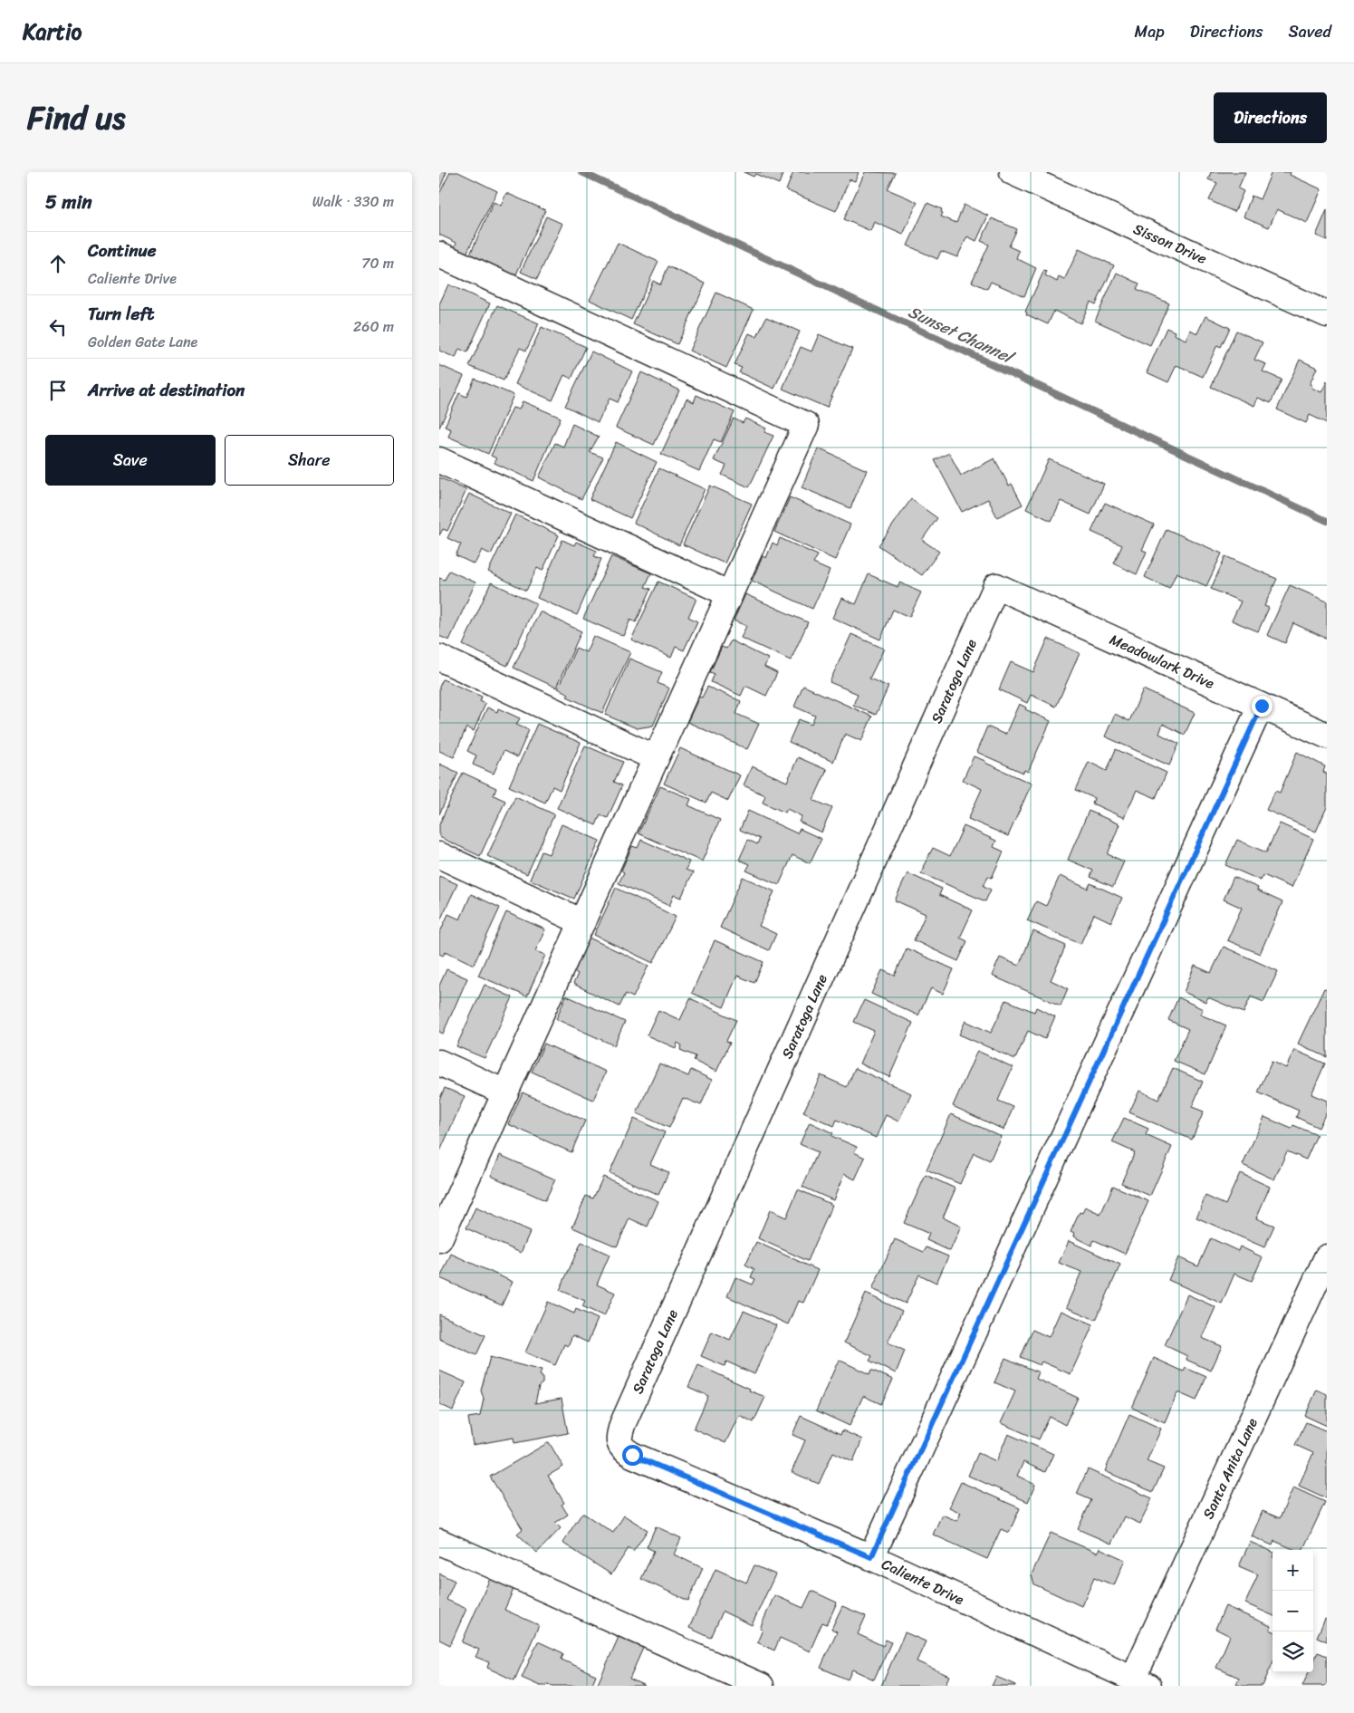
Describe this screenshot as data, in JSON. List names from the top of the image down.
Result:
{
  "streets": {
    "street": [
      "Sisson Drive",
      "Meadowlark Drive",
      "Saratoga Lane",
      "Santa Anita Lane",
      "Caliente Drive"
    ]
  },
  "crossings": [
    ["Meadowlark Drive", "Saratoga Lane"],
    ["Saratoga Lane", "Caliente Drive"],
    ["Santa Anita Lane", "Caliente Drive"]
  ],
  "water": ["Sunset Channel"],
  "page": {
    "header": "Kartio",
    "nav": ["Map", "Directions", "Saved"],
    "title": "Find us",
    "buttons": [
      "Directions",
      ["Save", "Share"]
    ],
    "heading": ["5 min", "Walk · 330 m"],
    "list": [
      ["Continue", "Caliente Drive", "70 m"],
      ["Turn left", "Golden Gate Lane", "260 m"],
      "Arrive at destination"
    ],
    "map_buttons": ["+", "−"]
  }
}
